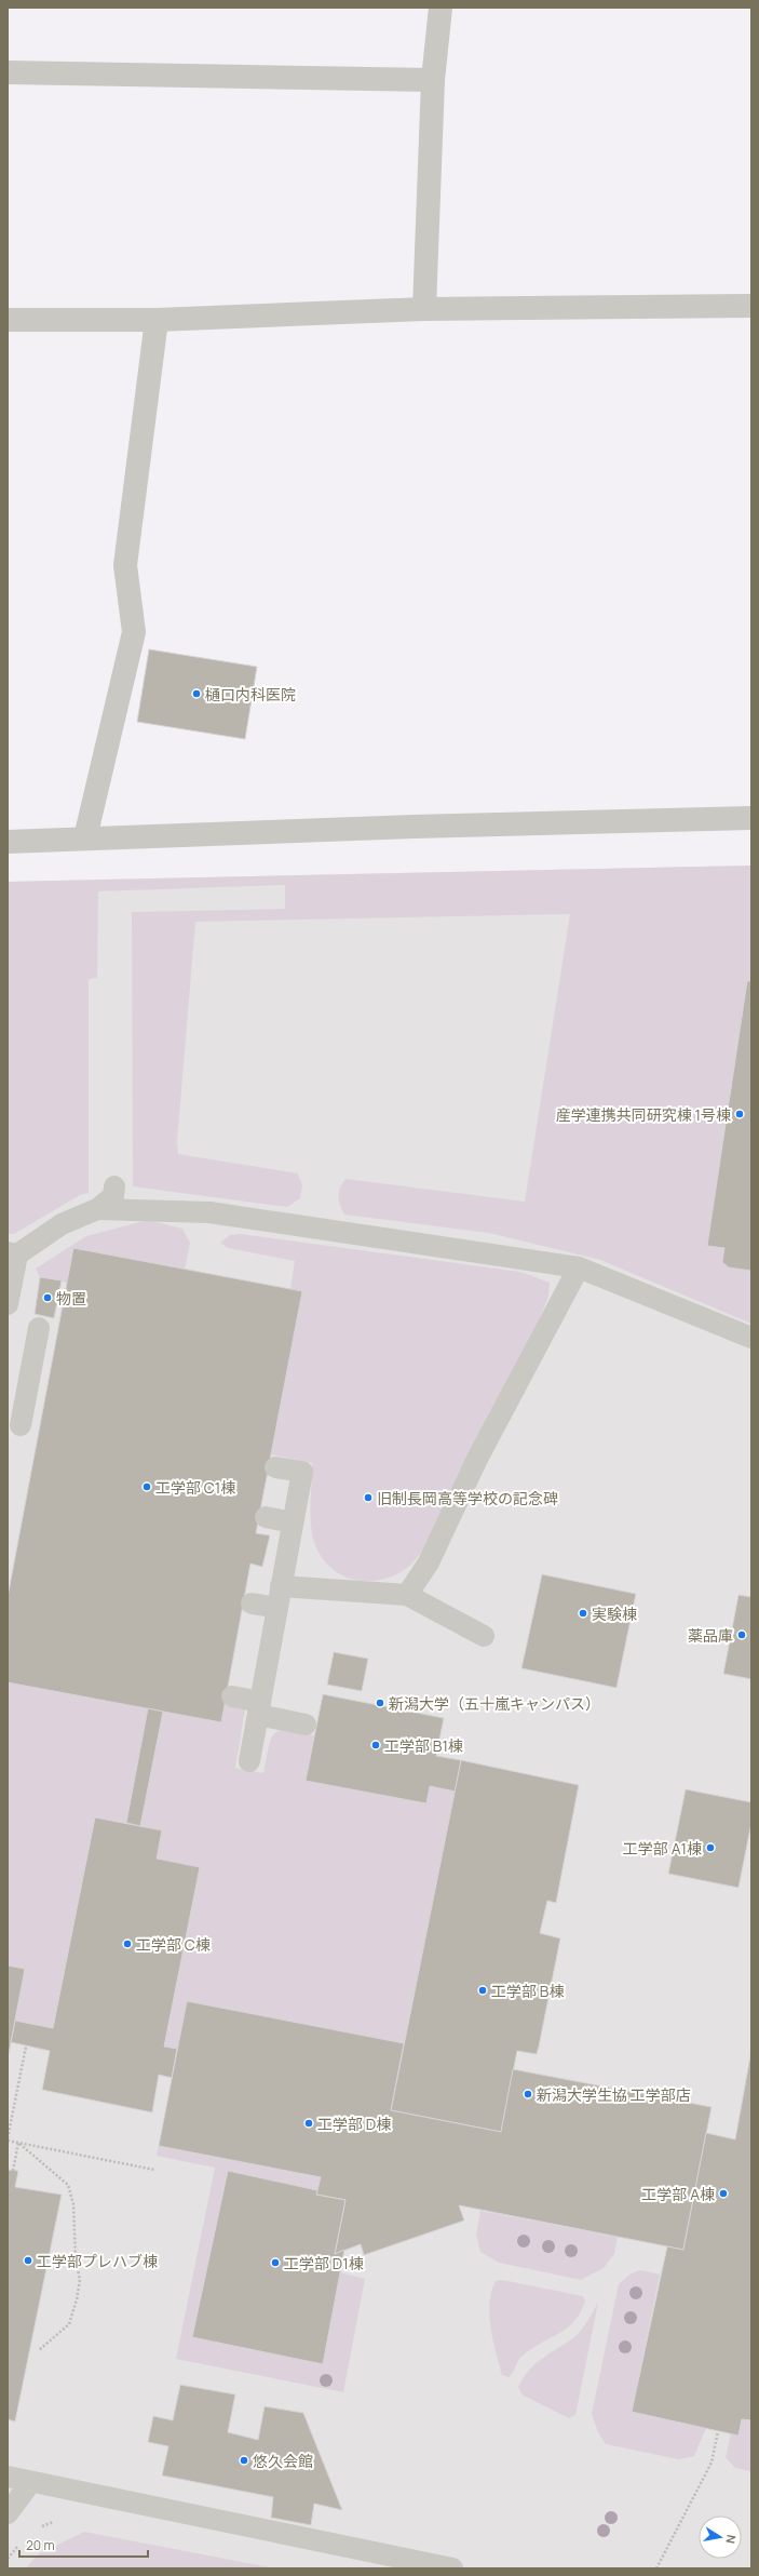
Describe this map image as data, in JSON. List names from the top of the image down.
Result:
{
  "places": [
    "樋口内科医院",
    "産学連携共同研究棟 1号棟",
    "物置",
    "工学部 C1棟",
    "旧制長岡高等学校の記念碑",
    "実験棟",
    "薬品庫",
    "新潟大学（五十嵐キャンパス）",
    "工学部 B1棟",
    "工学部 A1棟",
    "工学部 C棟",
    "工学部 B棟",
    "新潟大学生協 工学部店",
    "工学部 D棟",
    "工学部 A棟",
    "工学部プレハブ棟",
    "工学部 D1棟",
    "悠久会館"
  ],
  "scale_bar": "20 m",
  "north": "right"
}
